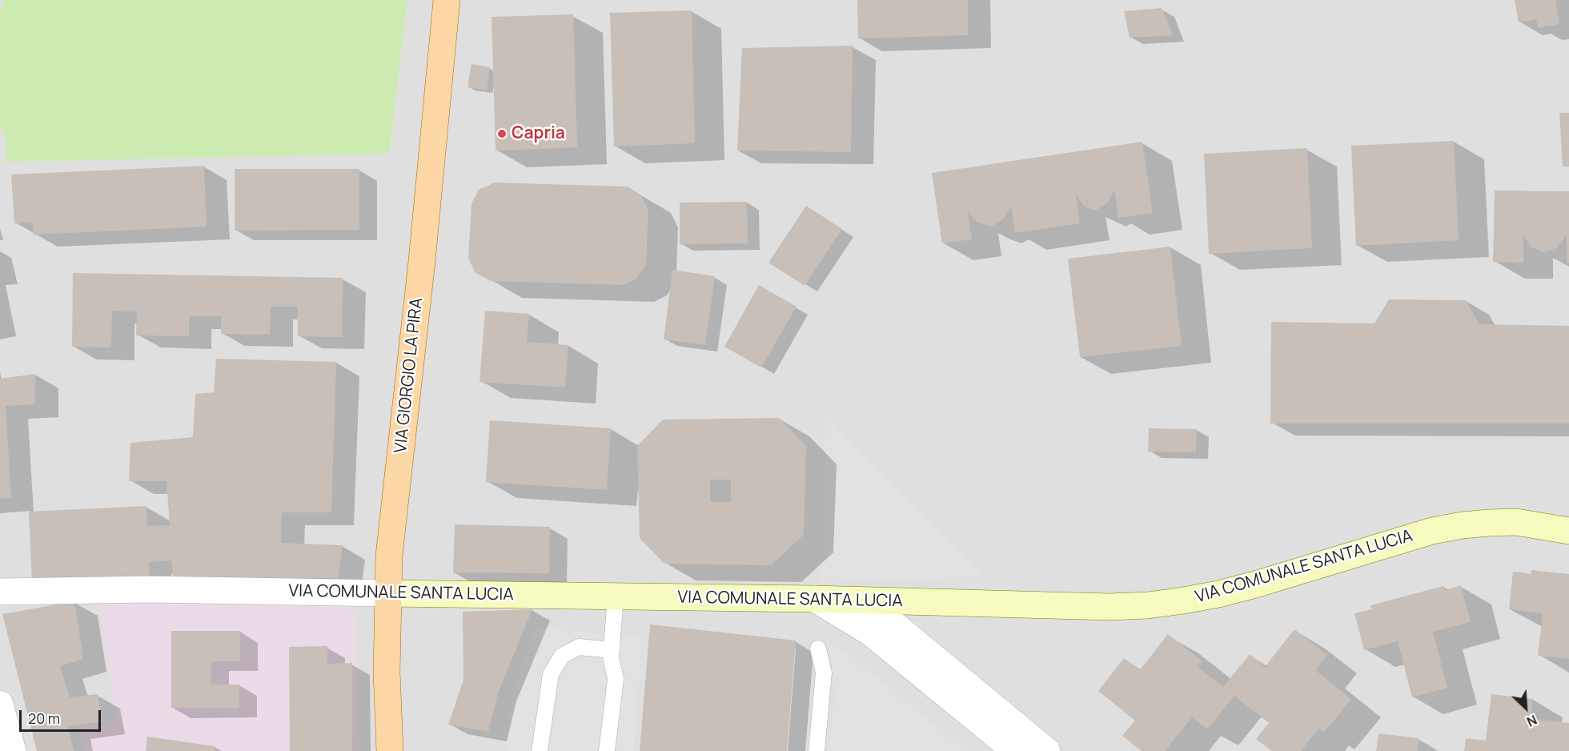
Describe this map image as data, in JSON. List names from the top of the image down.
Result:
{
  "streets": {
    "main road": ["VIA GIORGIO LA PIRA"],
    "street": ["VIA COMUNALE SANTA LUCIA"]
  },
  "crossings": [
    ["VIA GIORGIO LA PIRA", "VIA COMUNALE SANTA LUCIA"]
  ],
  "places": ["Capria"],
  "scale_bar": "20 m",
  "north": "bottom right"
}
